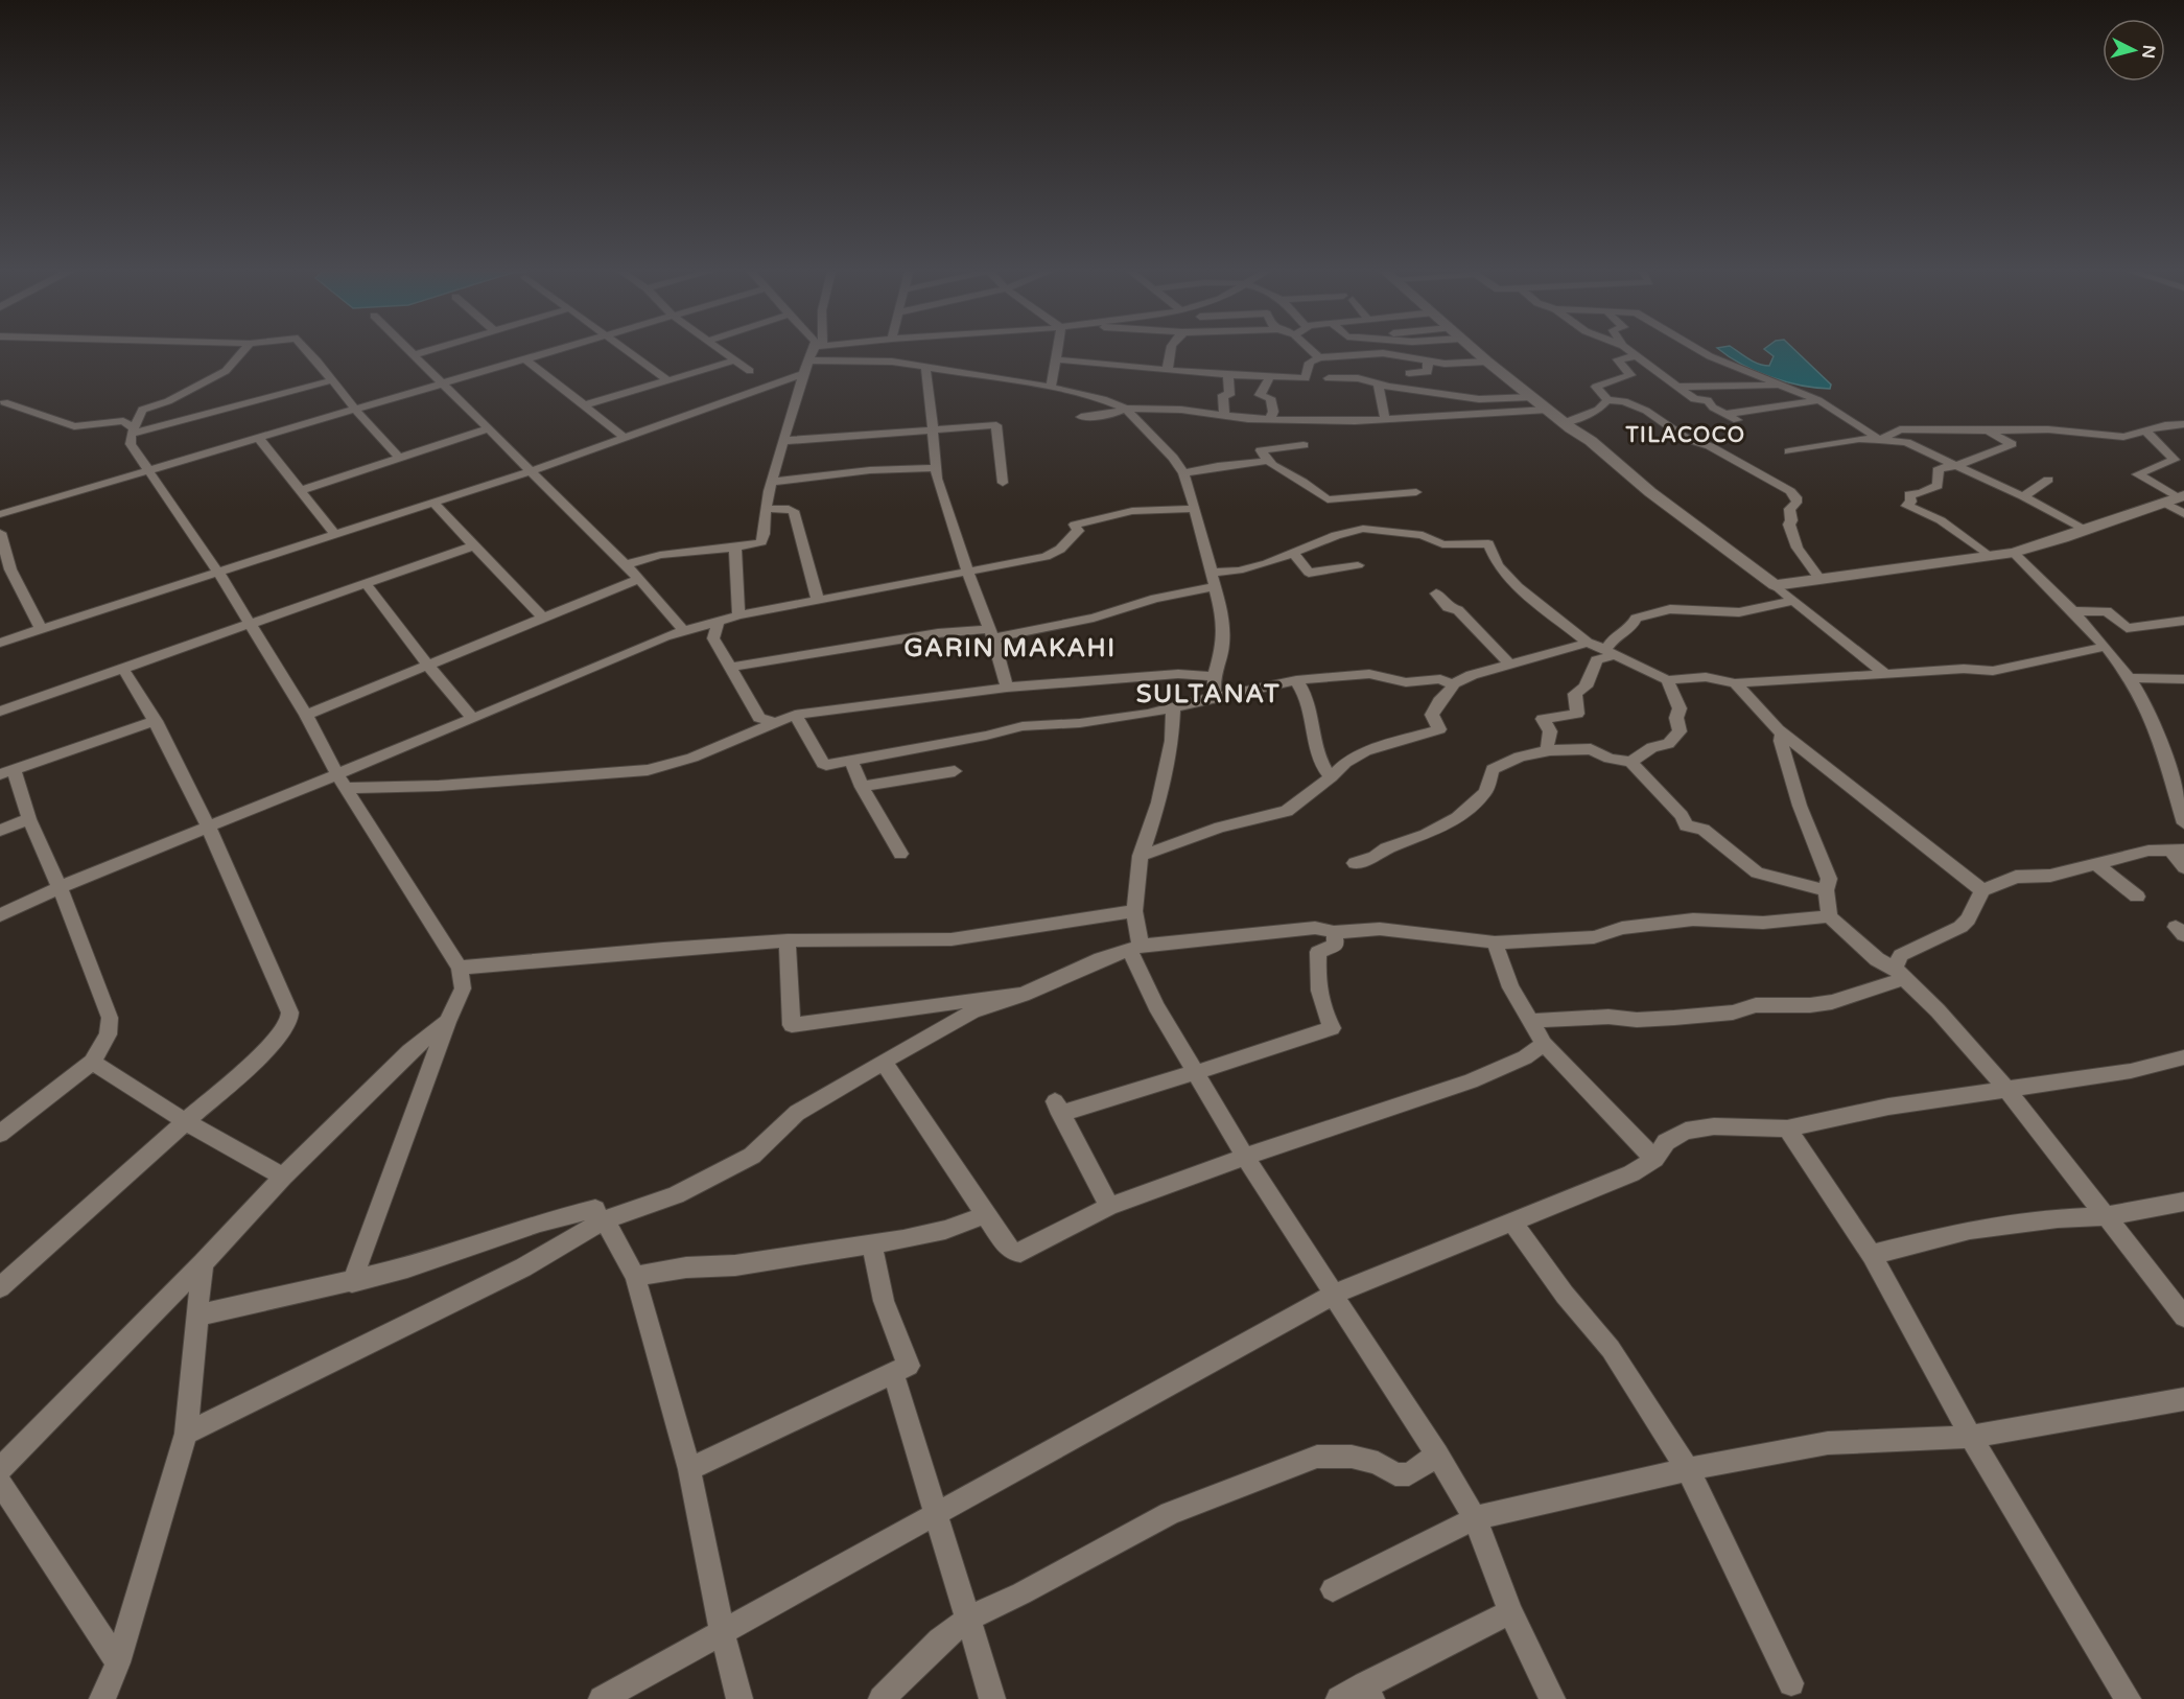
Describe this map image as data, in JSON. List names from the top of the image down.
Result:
{
  "districts": ["TILACOCO", "GARIN MAKAHI", "SULTANAT"],
  "north": "right"
}
